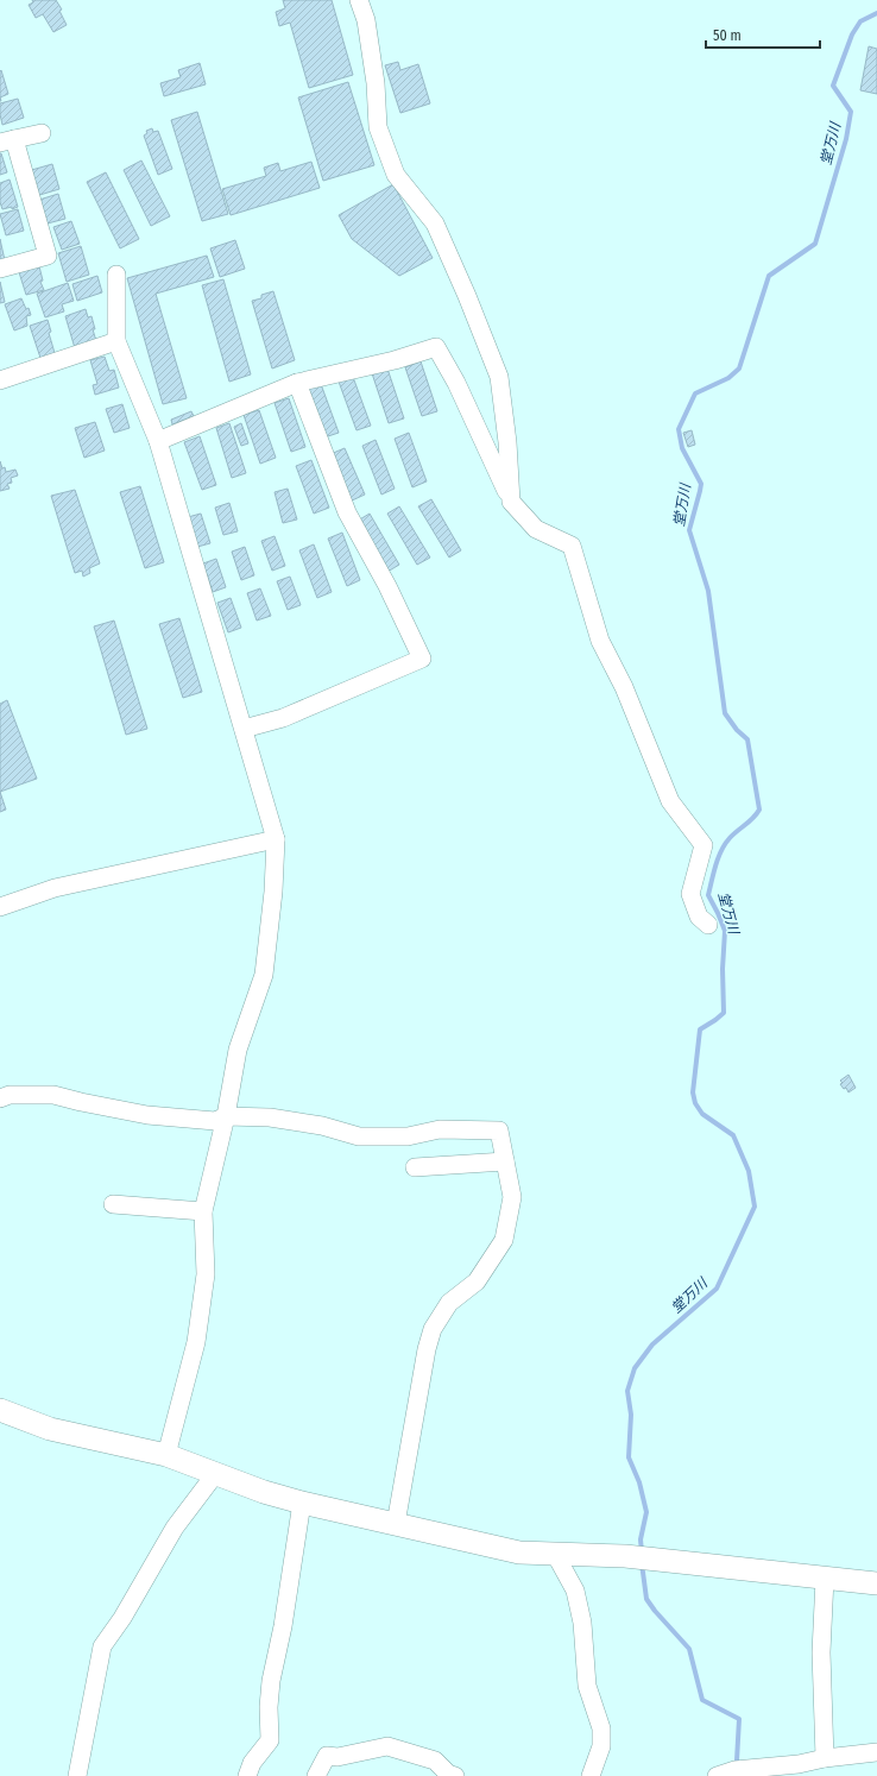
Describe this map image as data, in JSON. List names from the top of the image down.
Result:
{
  "water": ["堂万川"],
  "scale_bar": "50 m"
}
